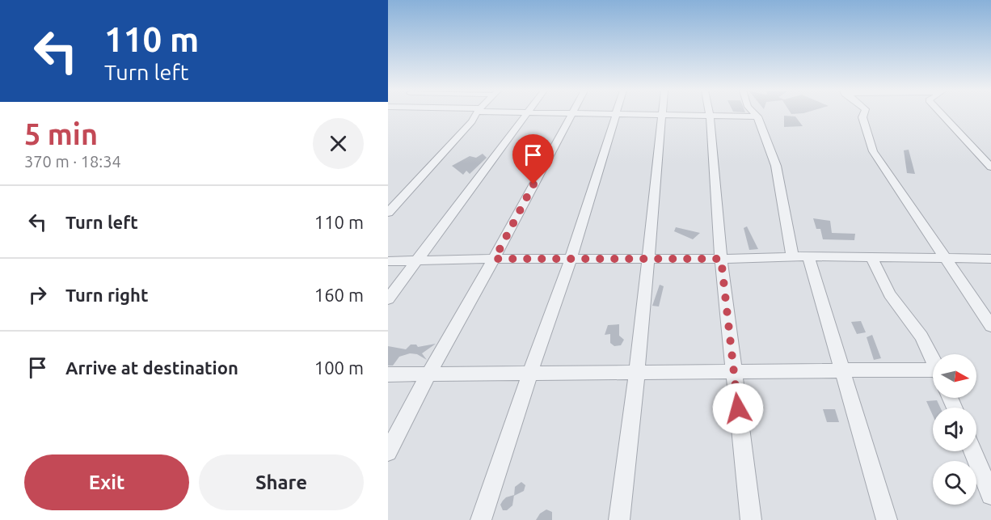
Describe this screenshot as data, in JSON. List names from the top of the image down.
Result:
{
  "north": "right",
  "page": {
    "turn": ["110 m", "Turn left"],
    "heading": ["5 min", "370 m · 18:34"],
    "list": [
      {
        "name": "Turn left",
        "value": "110 m"
      },
      {
        "name": "Turn right",
        "value": "160 m"
      },
      {
        "name": "Arrive at destination",
        "value": "100 m"
      }
    ],
    "buttons": ["Exit", "Share"]
  }
}
